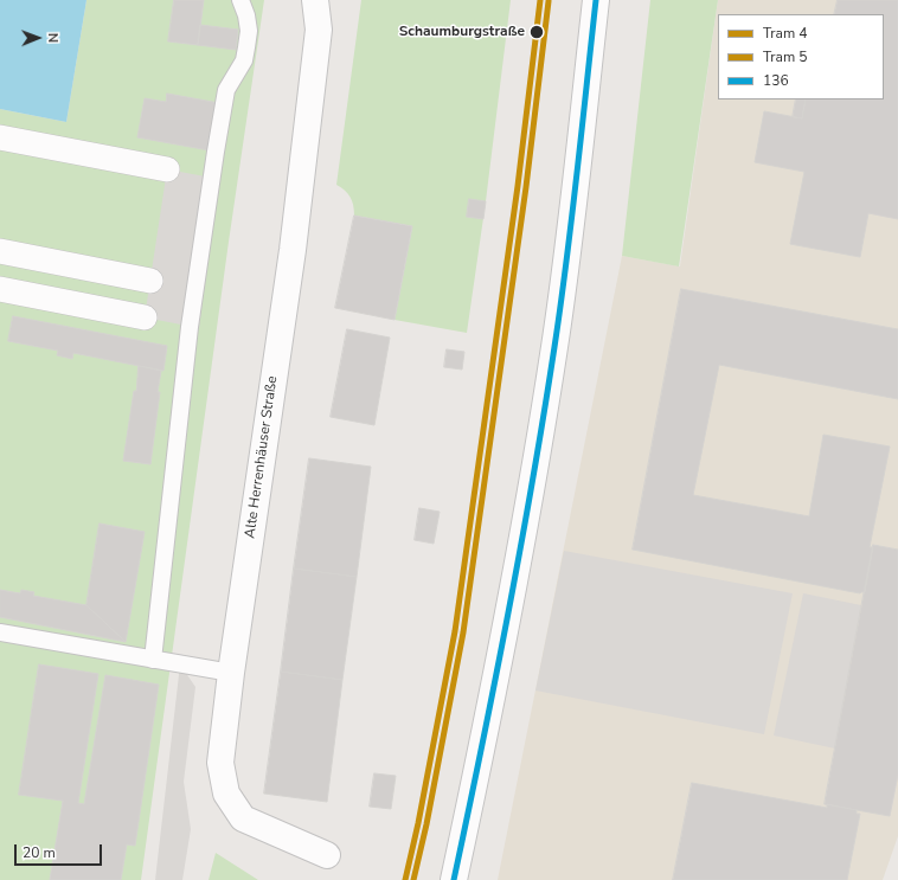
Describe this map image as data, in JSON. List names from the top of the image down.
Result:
{
  "streets": {
    "street": ["Alte Herrenhäuser Straße"]
  },
  "places": ["Schaumburgstraße"],
  "lines": ["tram line 4", "transit line 136", "tram line 5"],
  "legend": ["Tram 4", "Tram 5", "136"],
  "scale_bar": "20 m",
  "north": "right"
}
